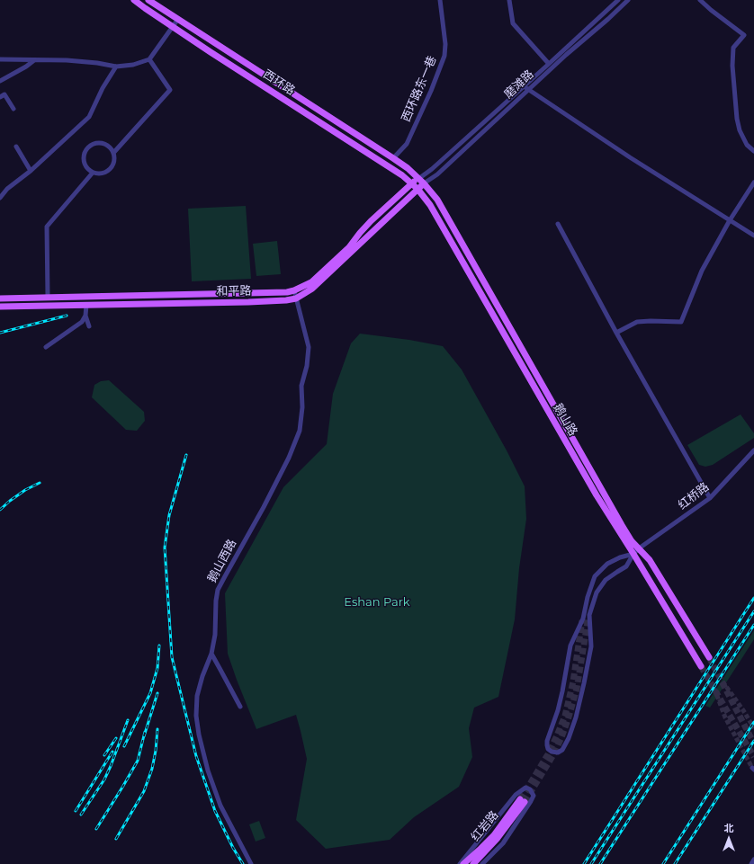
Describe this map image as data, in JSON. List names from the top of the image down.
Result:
{
  "streets": {
    "main road": [
      "西环路",
      "和平路",
      "鹅山路",
      "红岩路"
    ],
    "street": [
      "磨滩路",
      "西环路东一巷",
      "红桥路",
      "鹅山西路"
    ]
  },
  "crossings": [
    ["西环路", "磨滩路"],
    ["西环路", "西环路东一巷"],
    ["西环路", "和平路"],
    ["西环路", "鹅山路"],
    ["磨滩路", "和平路"],
    ["磨滩路", "鹅山路"],
    ["和平路", "鹅山路"],
    ["和平路", "鹅山西路"],
    ["鹅山路", "红桥路"]
  ],
  "parks": ["Eshan Park"],
  "north": "top"
}
